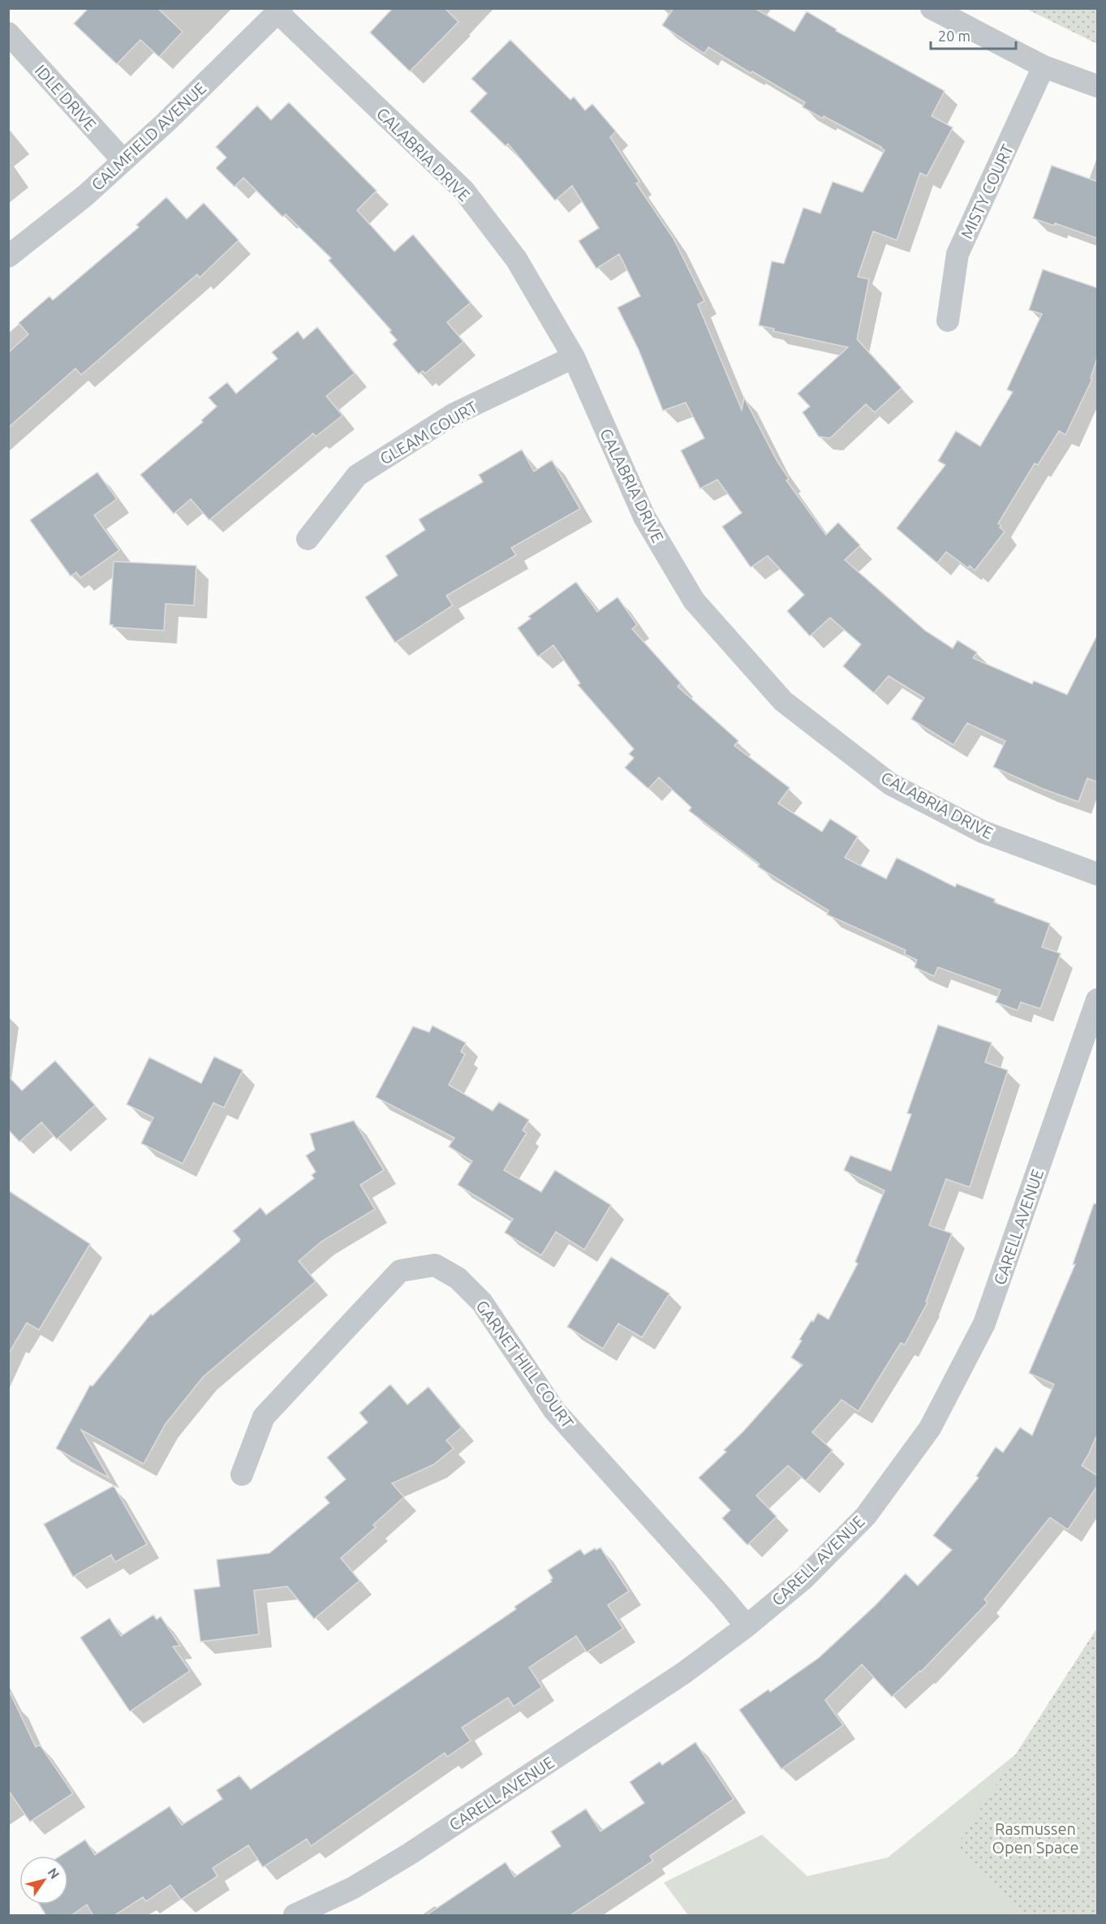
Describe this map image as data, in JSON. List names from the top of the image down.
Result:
{
  "streets": {
    "street": [
      "IDLE DRIVE",
      "CALMFIELD AVENUE",
      "CALABRIA DRIVE",
      "MISTY COURT",
      "GLEAM COURT",
      "CARELL AVENUE",
      "GARNET HILL COURT"
    ]
  },
  "crossings": [
    ["IDLE DRIVE", "CALMFIELD AVENUE"],
    ["CALMFIELD AVENUE", "CALABRIA DRIVE"],
    ["CALABRIA DRIVE", "GLEAM COURT"],
    ["CARELL AVENUE", "GARNET HILL COURT"]
  ],
  "parks": ["Rasmussen Open Space"],
  "scale_bar": "20 m",
  "north": "top right"
}
